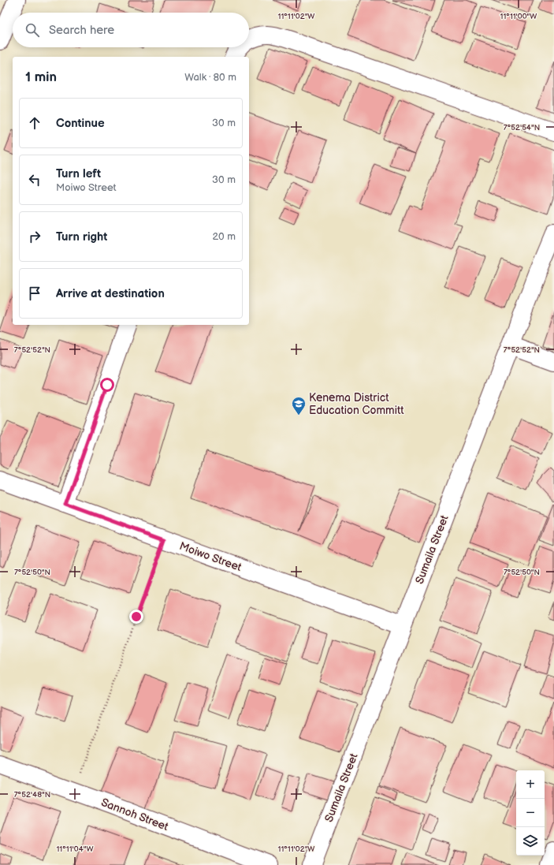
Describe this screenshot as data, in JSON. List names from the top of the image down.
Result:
{
  "streets": {
    "street": ["Sumaila Street", "Moiwo Street", "Sannoh Street"]
  },
  "crossings": [
    ["Sumaila Street", "Moiwo Street"]
  ],
  "places": {
    "school or university": ["Kenema District Education Committ"]
  },
  "page": {
    "search": "Search here",
    "heading": ["1 min", "Walk · 80 m"],
    "list": [
      ["Continue", "30 m"],
      ["Turn left", "Moiwo Street", "30 m"],
      ["Turn right", "20 m"],
      "Arrive at destination"
    ],
    "map_buttons": ["+", "−"]
  },
  "coordinates": [
    "11°11'02\"W",
    "11°11'00\"W",
    "7°52'54\"N",
    "7°52'52\"N",
    "7°52'50\"N",
    "7°52'48\"N",
    "11°11'04\"W"
  ]
}
